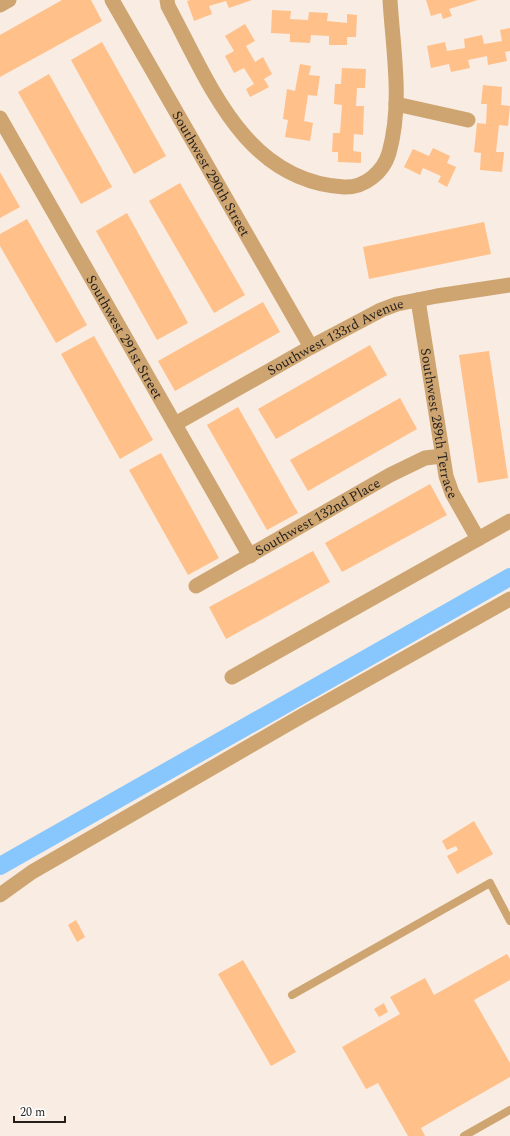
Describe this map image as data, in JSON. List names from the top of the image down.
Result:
{
  "streets": {
    "street": [
      "Southwest 290th Street",
      "Southwest 291st Street",
      "Southwest 133rd Avenue",
      "Southwest 289th Terrace",
      "Southwest 132nd Place"
    ]
  },
  "crossings": [
    ["Southwest 290th Street", "Southwest 133rd Avenue"],
    ["Southwest 291st Street", "Southwest 133rd Avenue"],
    ["Southwest 291st Street", "Southwest 132nd Place"],
    ["Southwest 133rd Avenue", "Southwest 289th Terrace"],
    ["Southwest 289th Terrace", "Southwest 132nd Place"]
  ],
  "scale_bar": "20 m"
}
